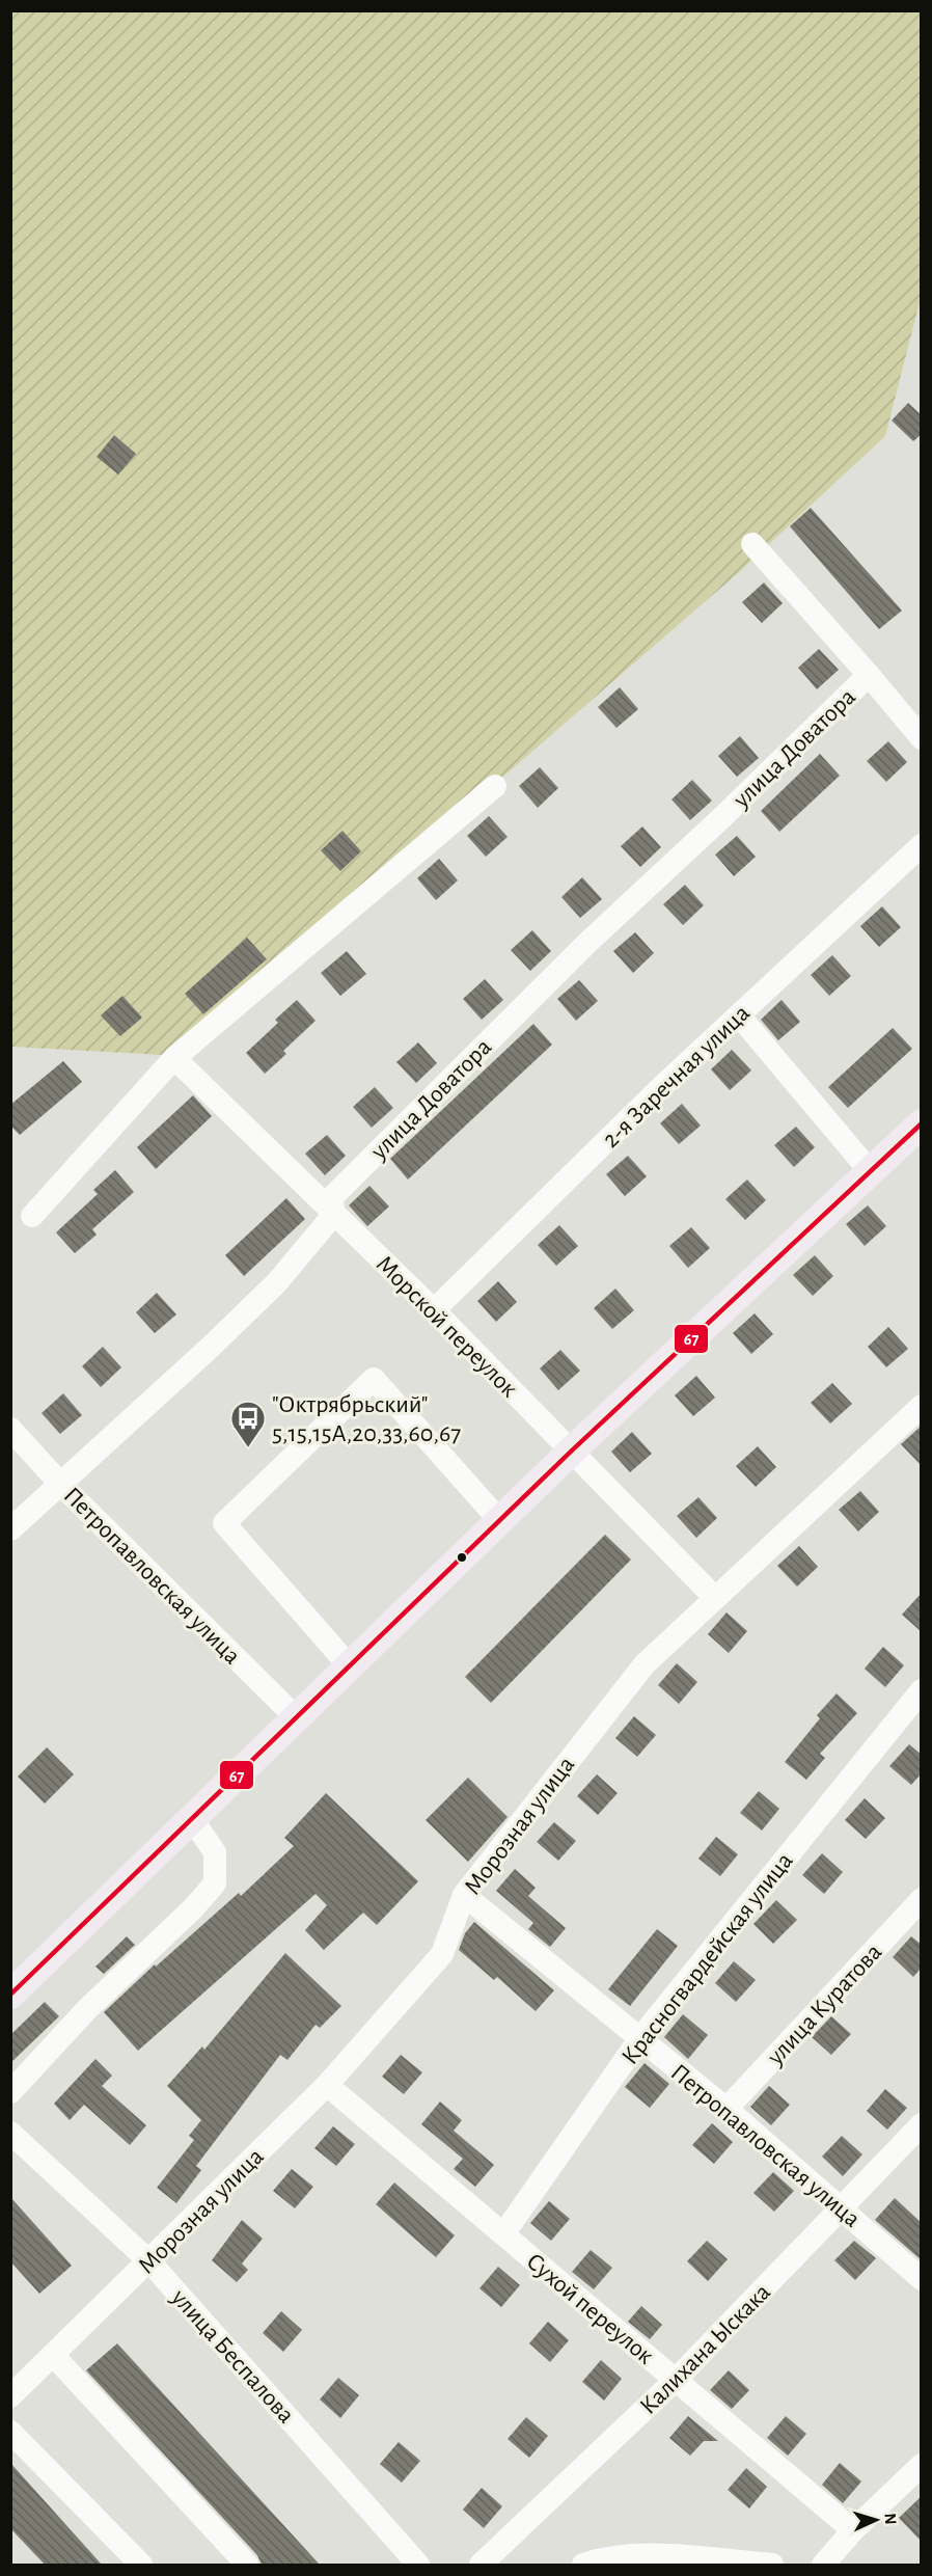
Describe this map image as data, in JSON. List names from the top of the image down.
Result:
{
  "streets": {
    "street": [
      "улица Доватора",
      "2-я Заречная улица",
      "Морской переулок",
      "Петропавловская улица",
      "Морозная улица",
      "Красногвардейская улица",
      "улица Куратова",
      "Сухой переулок",
      "Калихана Ыскака",
      "улица Беспалова"
    ]
  },
  "crossings": [
    ["улица Доватора", "Морской переулок"],
    ["улица Доватора", "Петропавловская улица"],
    ["2-я Заречная улица", "Морской переулок"],
    ["Морской переулок", "Морозная улица"],
    ["Петропавловская улица", "Морозная улица"],
    ["Петропавловская улица", "Красногвардейская улица"],
    ["Петропавловская улица", "улица Куратова"],
    ["Петропавловская улица", "Калихана Ыскака"],
    ["Морозная улица", "Сухой переулок"],
    ["Морозная улица", "улица Беспалова"],
    ["Красногвардейская улица", "Сухой переулок"],
    ["Сухой переулок", "Калихана Ыскака"]
  ],
  "places": {
    "bus stop": ["\"Октрябрьский\" 5,15,15А,20,33,60,67"]
  },
  "lines": ["transit line 67"],
  "north": "right"
}
